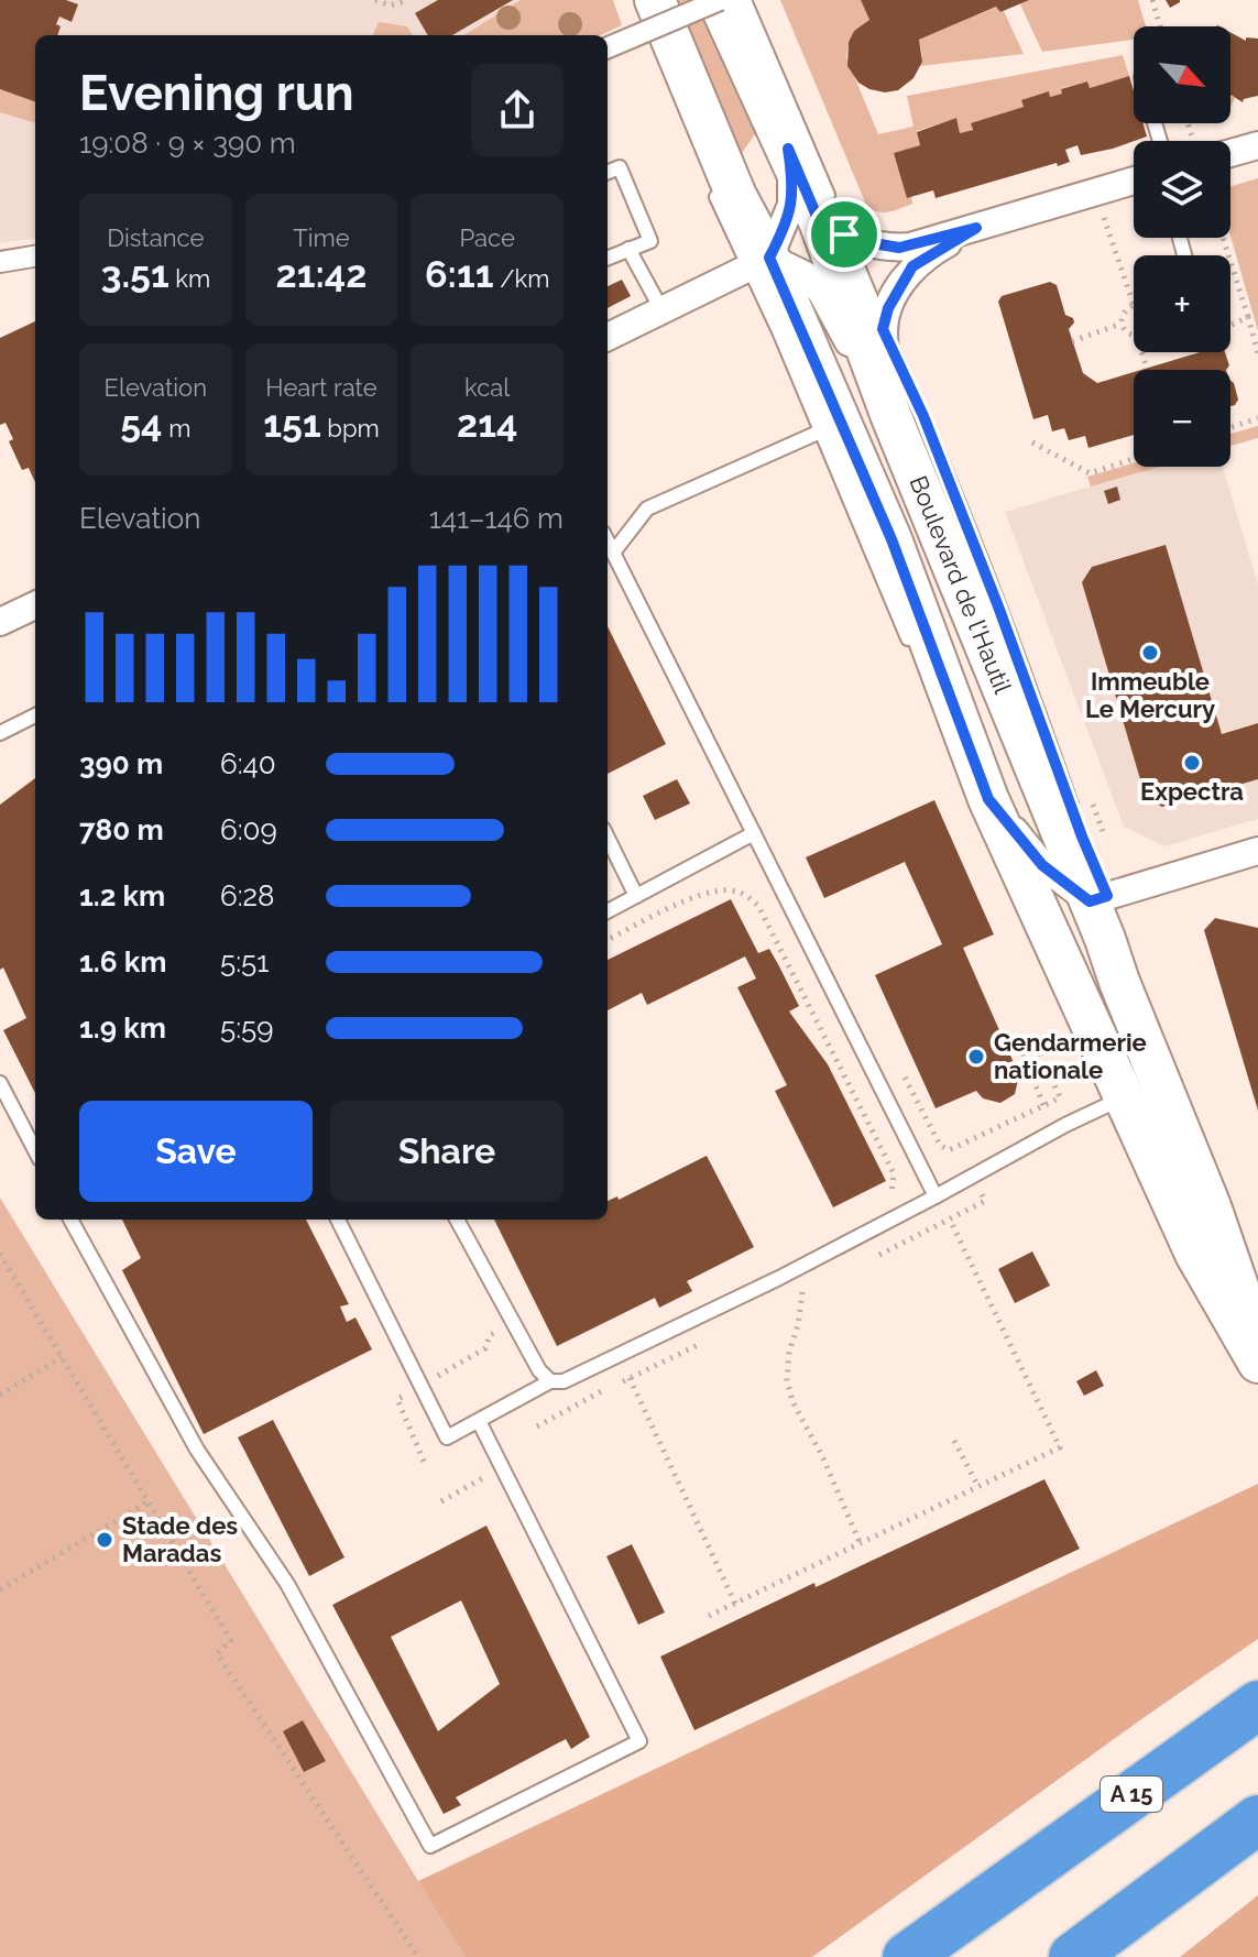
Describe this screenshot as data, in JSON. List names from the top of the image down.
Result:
{
  "streets": {
    "highway": ["A 15"],
    "main road": ["Boulevard de l'Hautil"]
  },
  "places": [
    "Immeuble Le Mercury",
    "Expectra",
    "Gendarmerie nationale",
    "Stade des Maradas"
  ],
  "north": "bottom right",
  "page": {
    "map_buttons": ["+", "−"],
    "heading": ["Evening run", "19:08 · 9 × 390 m"],
    "stats": [
      ["Distance", "3.51 km"],
      ["Time", "21:42"],
      ["Pace", "6:11 /km"],
      ["Elevation", "54 m"],
      ["Heart rate", "151 bpm"],
      ["kcal", "214"]
    ],
    "chart": ["Elevation", "141–146 m"],
    "list": [
      {
        "name": "390 m",
        "note": "6:40"
      },
      {
        "name": "780 m",
        "note": "6:09"
      },
      {
        "name": "1.2 km",
        "note": "6:28"
      },
      {
        "name": "1.6 km",
        "note": "5:51"
      },
      {
        "name": "1.9 km",
        "note": "5:59"
      }
    ],
    "buttons": ["Save", "Share"]
  }
}
